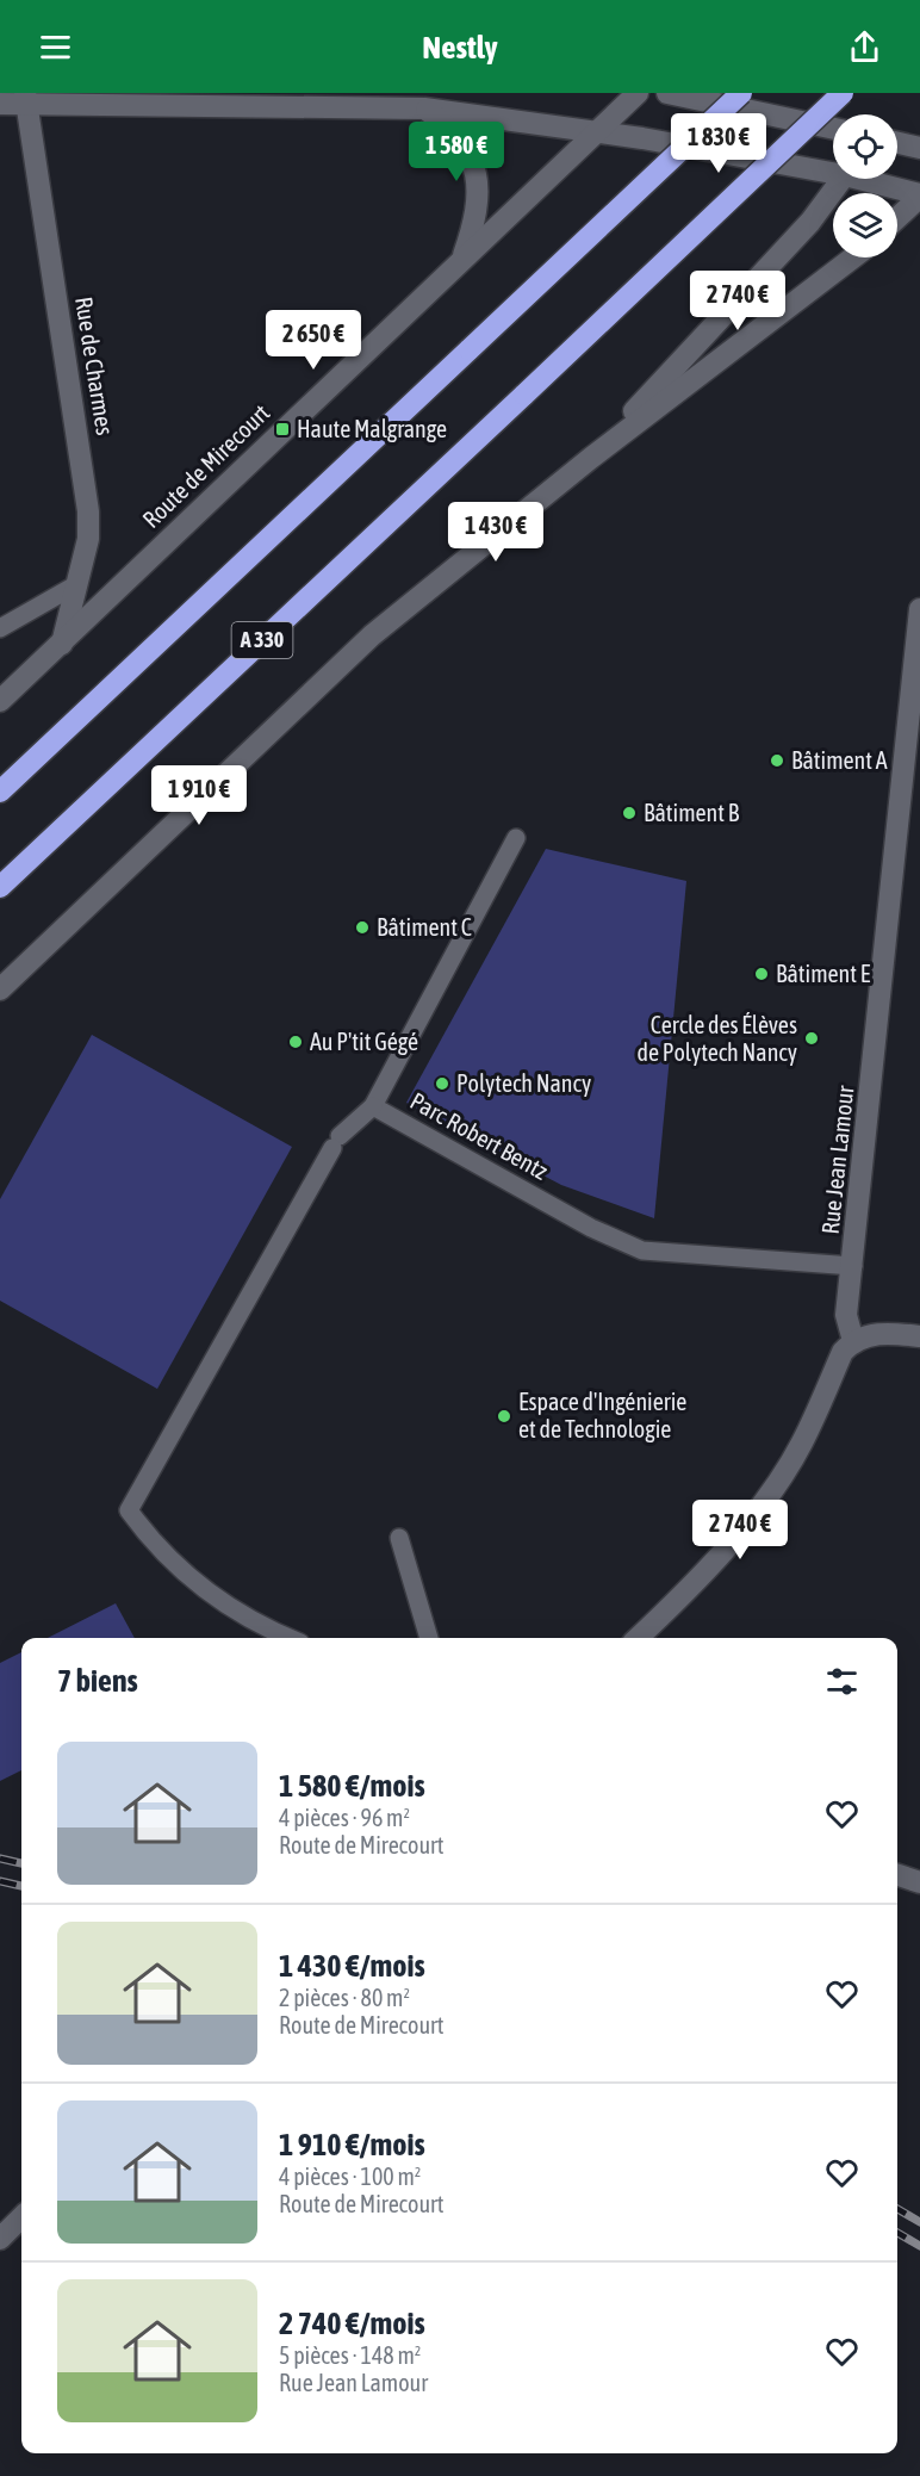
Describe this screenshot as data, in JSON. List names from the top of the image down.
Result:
{
  "streets": {
    "highway": ["A 330"],
    "main road": ["Rue de Charmes", "Route de Mirecourt", "Rue Jean Lamour"],
    "lane": ["Parc Robert Bentz"]
  },
  "crossings": [
    ["Rue de Charmes", "Route de Mirecourt"],
    ["Parc Robert Bentz", "Rue Jean Lamour"]
  ],
  "places": {
    "transit": ["Haute Malgrange"],
    "other": [
      "Bâtiment A",
      "Bâtiment B",
      "Bâtiment C",
      "Bâtiment E",
      "Cercle des Élèves de Polytech Nancy",
      "Au P'tit Gégé",
      "Polytech Nancy",
      "Espace d'Ingénierie et de Technologie"
    ]
  },
  "page": {
    "header": "Nestly",
    "price": [
      "1 830 €",
      "1 580 €",
      "2 740 €",
      "2 650 €",
      "1 430 €",
      "1 910 €",
      "2 740 €"
    ],
    "heading": "7 biens",
    "list": [
      {
        "name": "1 580 €/mois",
        "note": "4 pièces · 96 m² · Route de Mirecourt"
      },
      {
        "name": "1 430 €/mois",
        "note": "2 pièces · 80 m² · Route de Mirecourt"
      },
      {
        "name": "1 910 €/mois",
        "note": "4 pièces · 100 m² · Route de Mirecourt"
      },
      {
        "name": "2 740 €/mois",
        "note": "5 pièces · 148 m² · Rue Jean Lamour"
      }
    ]
  }
}
